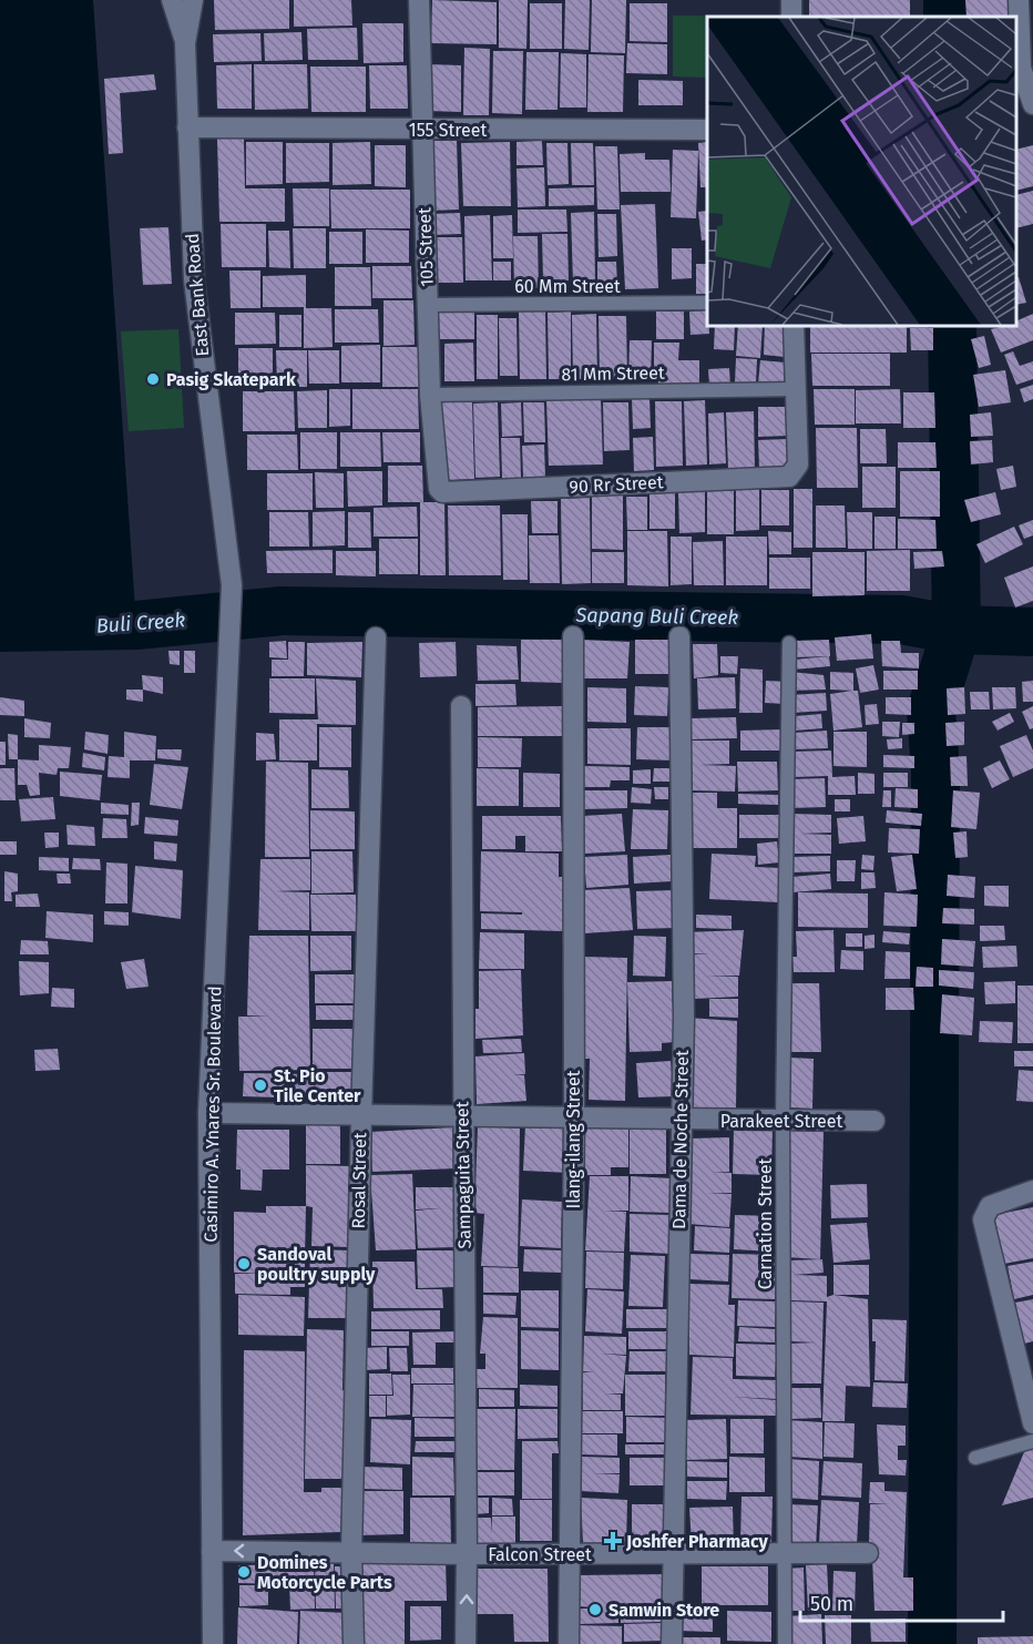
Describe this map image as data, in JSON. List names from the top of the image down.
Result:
{
  "streets": {
    "street": [
      "155 Street",
      "105 Street",
      "East Bank Road",
      "90 Rr Street",
      "Casimiro A. Ynares Sr. Boulevard",
      "Parakeet Street",
      "Ilang-ilang Street",
      "Dama de Noche Street",
      "Sampaguita Street",
      "Rosal Street",
      "Falcon Street"
    ],
    "lane": ["60 Mm Street", "81 Mm Street", "Carnation Street"]
  },
  "crossings": [
    ["155 Street", "105 Street"],
    ["155 Street", "East Bank Road"],
    ["105 Street", "60 Mm Street"],
    ["105 Street", "81 Mm Street"],
    ["105 Street", "90 Rr Street"],
    ["East Bank Road", "Casimiro A. Ynares Sr. Boulevard"],
    ["81 Mm Street", "90 Rr Street"],
    ["Casimiro A. Ynares Sr. Boulevard", "Parakeet Street"],
    ["Casimiro A. Ynares Sr. Boulevard", "Falcon Street"],
    ["Parakeet Street", "Ilang-ilang Street"],
    ["Parakeet Street", "Dama de Noche Street"],
    ["Parakeet Street", "Sampaguita Street"],
    ["Parakeet Street", "Rosal Street"],
    ["Parakeet Street", "Carnation Street"],
    ["Ilang-ilang Street", "Falcon Street"],
    ["Dama de Noche Street", "Falcon Street"],
    ["Sampaguita Street", "Falcon Street"],
    ["Rosal Street", "Falcon Street"],
    ["Carnation Street", "Falcon Street"]
  ],
  "water": ["Sapang Buli Creek", "Buli Creek"],
  "places": {
    "other": [
      "Pasig Skatepark",
      "St. Pio Tile Center",
      "Sandoval poultry supply",
      "Domines Motorcycle Parts",
      "Samwin Store"
    ],
    "health": ["Joshfer Pharmacy"]
  },
  "scale_bar": "50 m"
}
